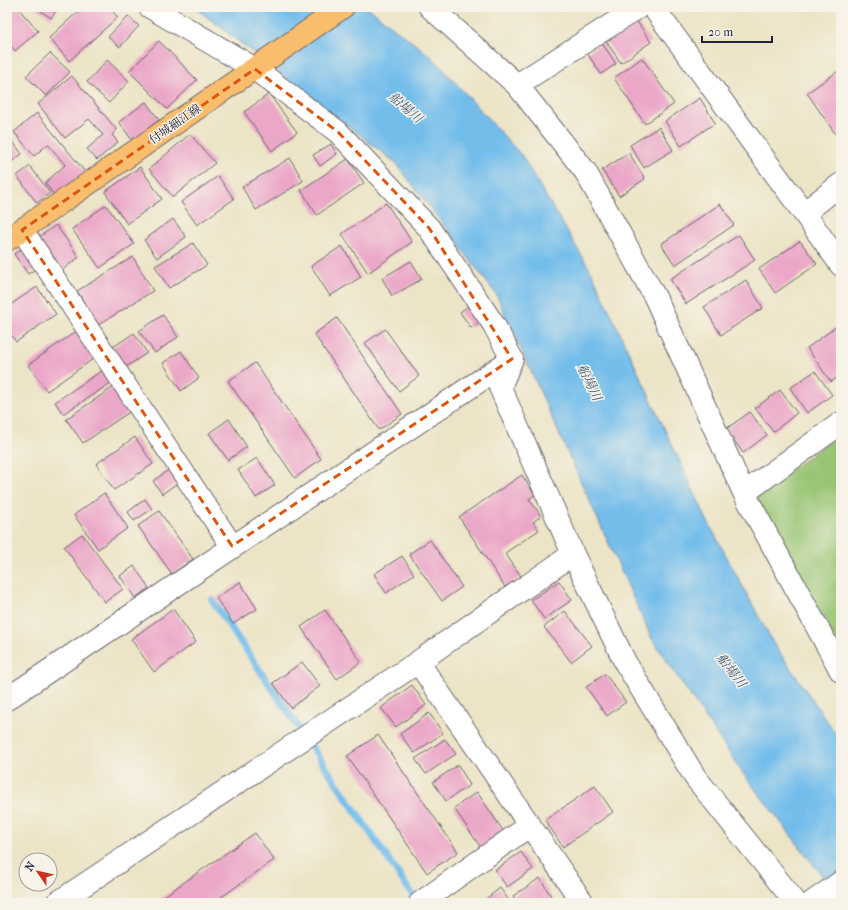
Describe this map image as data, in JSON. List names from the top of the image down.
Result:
{
  "streets": {
    "main road": ["付城細江線"]
  },
  "water": ["船場川"],
  "scale_bar": "20 m",
  "north": "top left"
}
